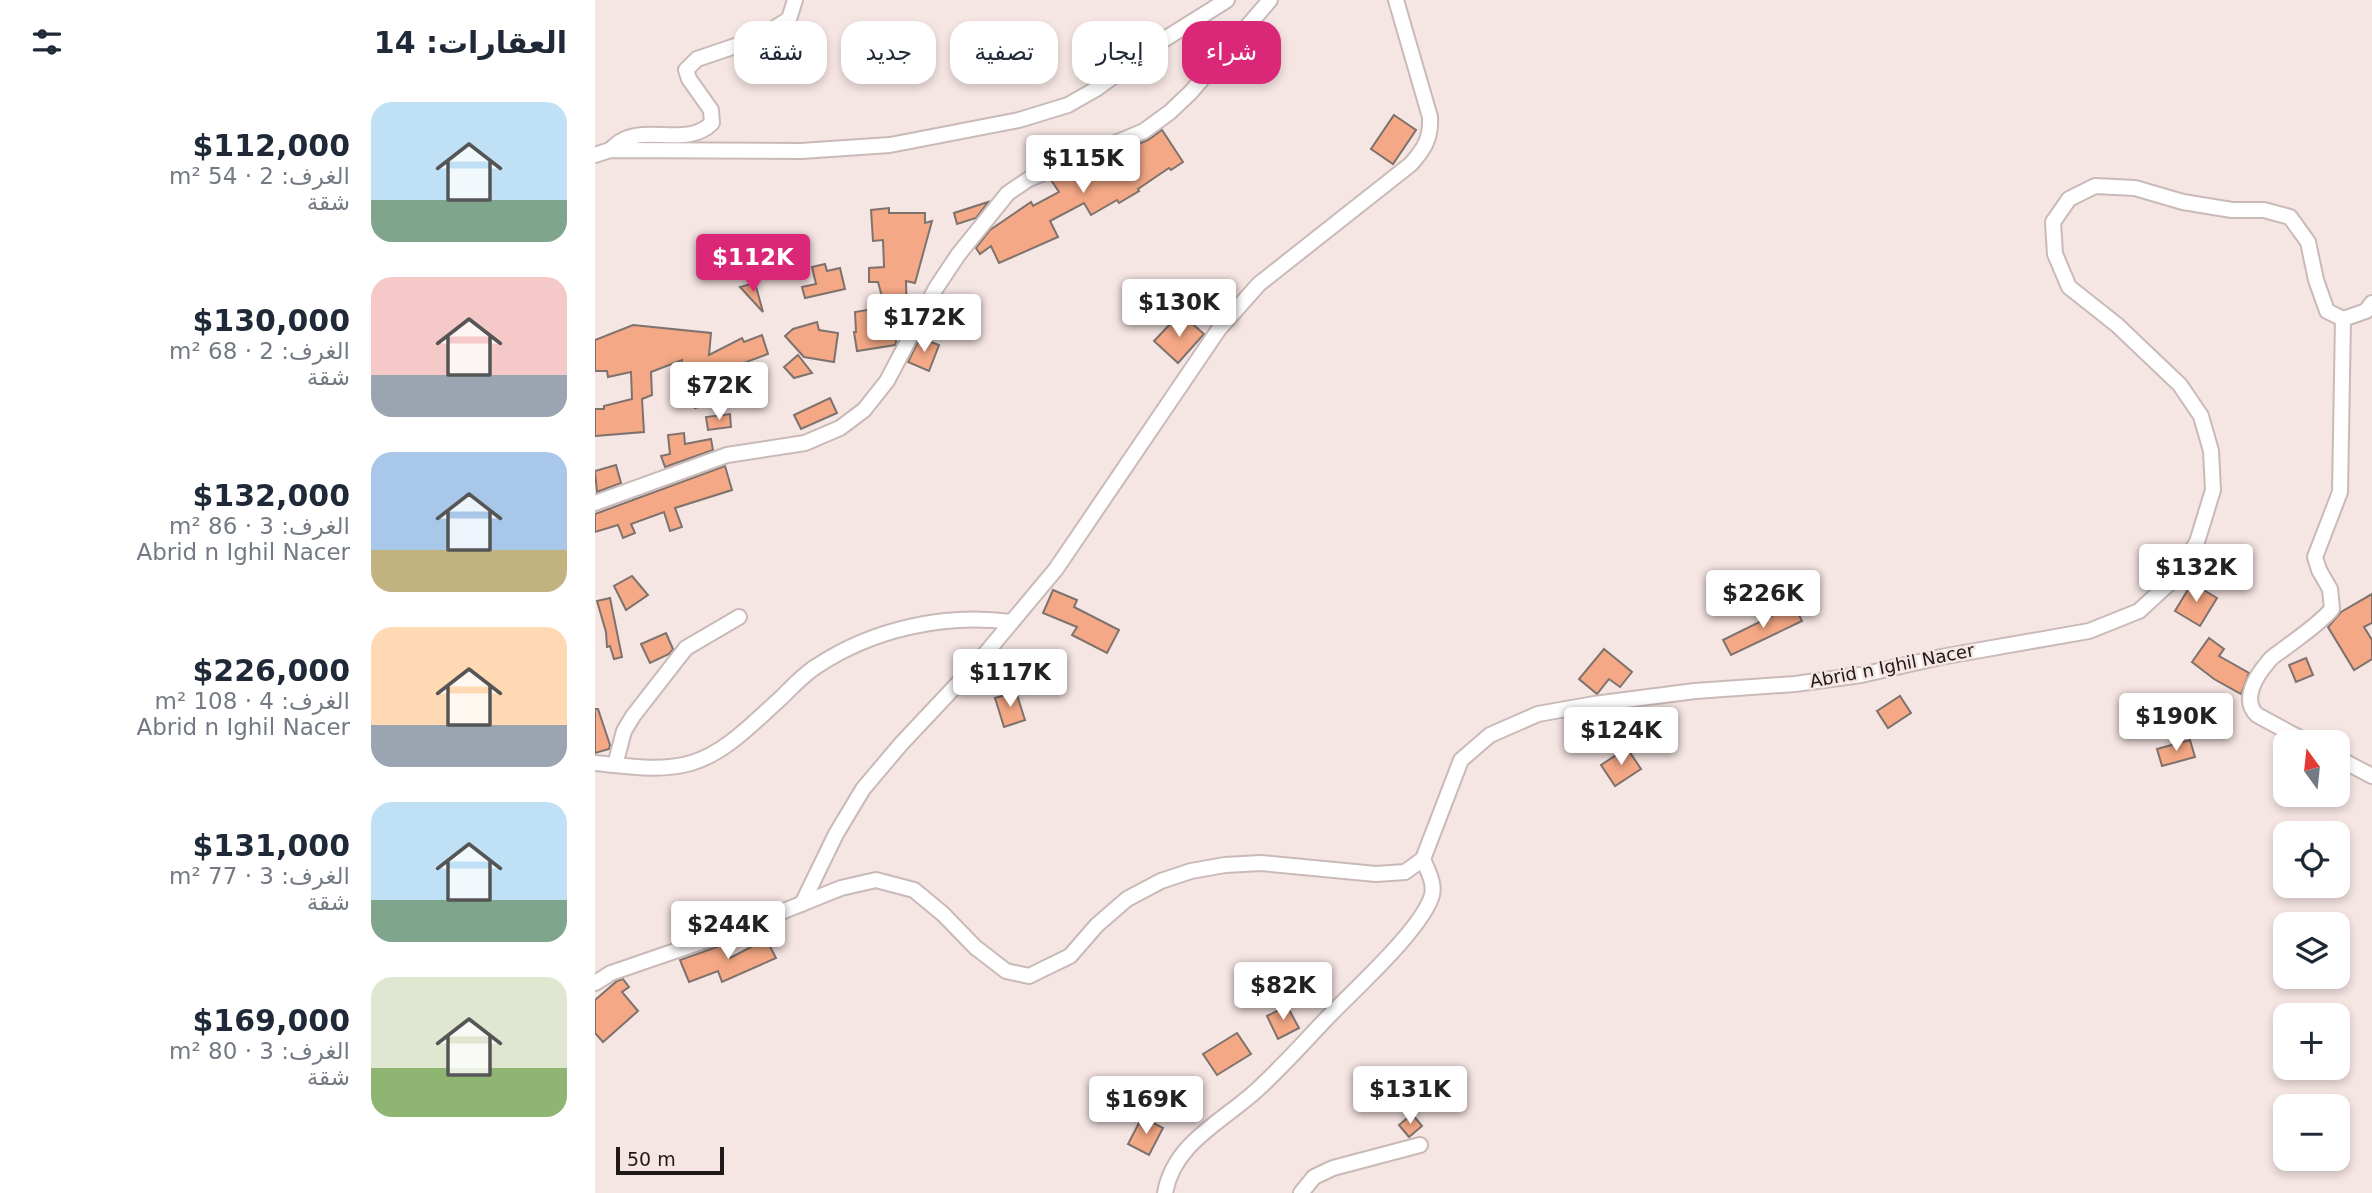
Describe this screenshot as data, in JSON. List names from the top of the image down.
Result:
{
  "streets": {
    "street": ["Abrid n Ighil Nacer"]
  },
  "scale_bar": "50 m",
  "north": "top",
  "page": {
    "heading": "العقارات: 14",
    "chip": [
      "شراء",
      "إيجار",
      "تصفية",
      "جديد",
      "شقة"
    ],
    "list": [
      {
        "name": "$112,000",
        "note": "الغرف: 2 · 54 m² · شقة"
      },
      {
        "name": "$130,000",
        "note": "الغرف: 2 · 68 m² · شقة"
      },
      {
        "name": "$132,000",
        "note": "الغرف: 3 · 86 m² · Abrid n Ighil Nacer"
      },
      {
        "name": "$226,000",
        "note": "الغرف: 4 · 108 m² · Abrid n Ighil Nacer"
      },
      {
        "name": "$131,000",
        "note": "الغرف: 3 · 77 m² · شقة"
      },
      {
        "name": "$169,000",
        "note": "الغرف: 3 · 80 m² · شقة"
      }
    ],
    "price": [
      "$115K",
      "$112K",
      "$130K",
      "$172K",
      "$72K",
      "$132K",
      "$226K",
      "$117K",
      "$190K",
      "$124K",
      "$244K",
      "$82K",
      "$131K",
      "$169K"
    ],
    "map_buttons": ["+", "−"],
    "scale": "50 m"
  }
}
